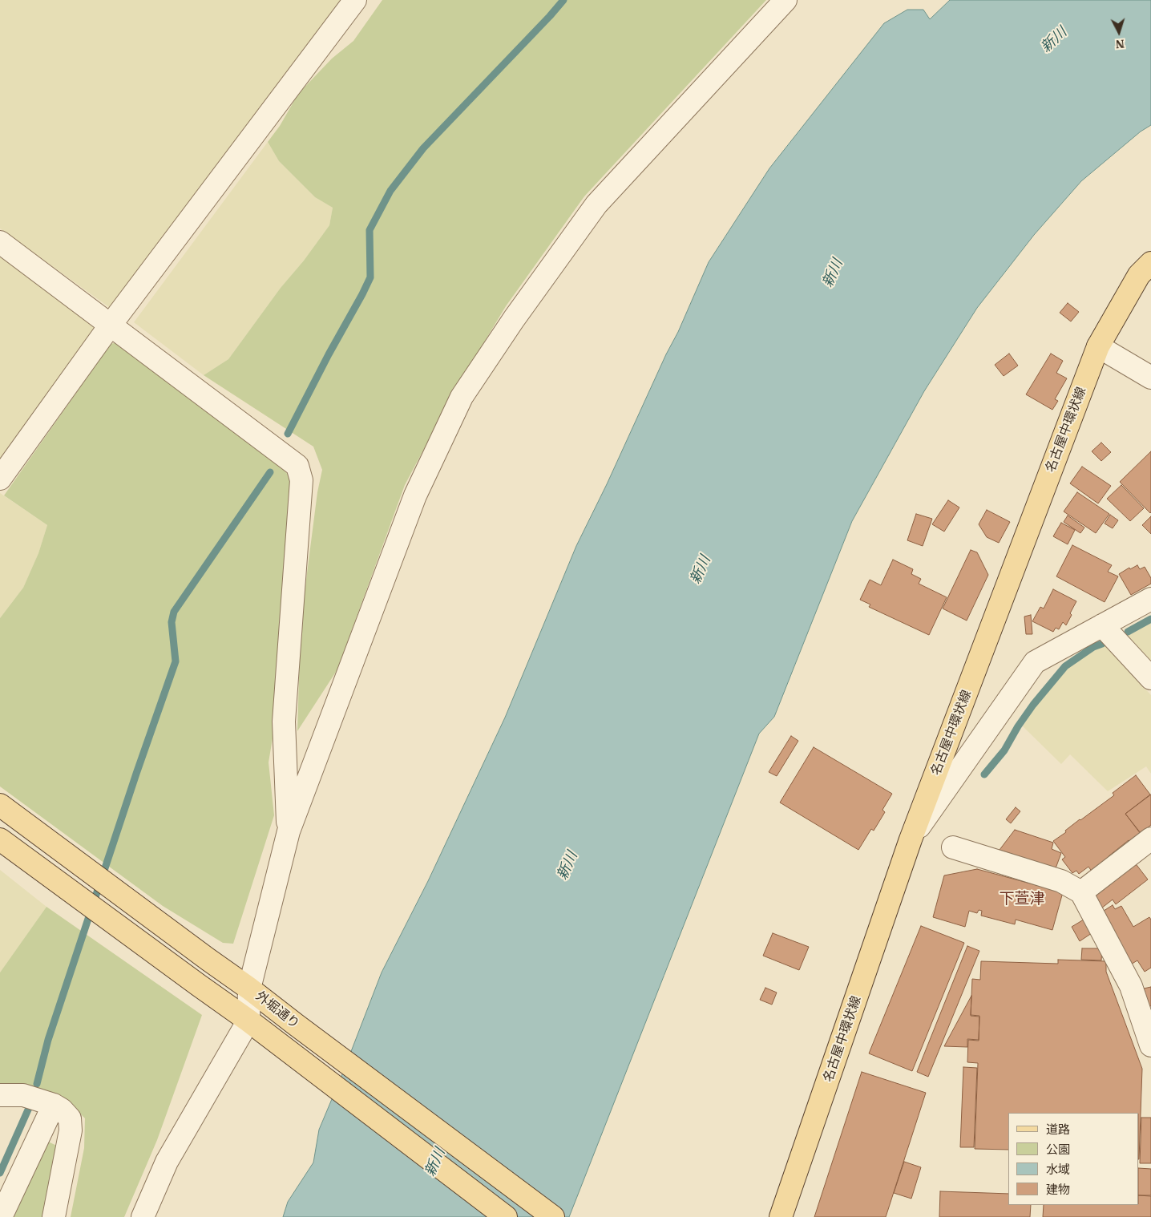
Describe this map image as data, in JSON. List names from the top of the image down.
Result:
{
  "streets": {
    "main road": ["名古屋中環状線", "外堀通り"]
  },
  "districts": ["下萱津"],
  "water": ["新川"],
  "legend": [
    "道路",
    "公園",
    "水域",
    "建物"
  ],
  "north": "bottom"
}
